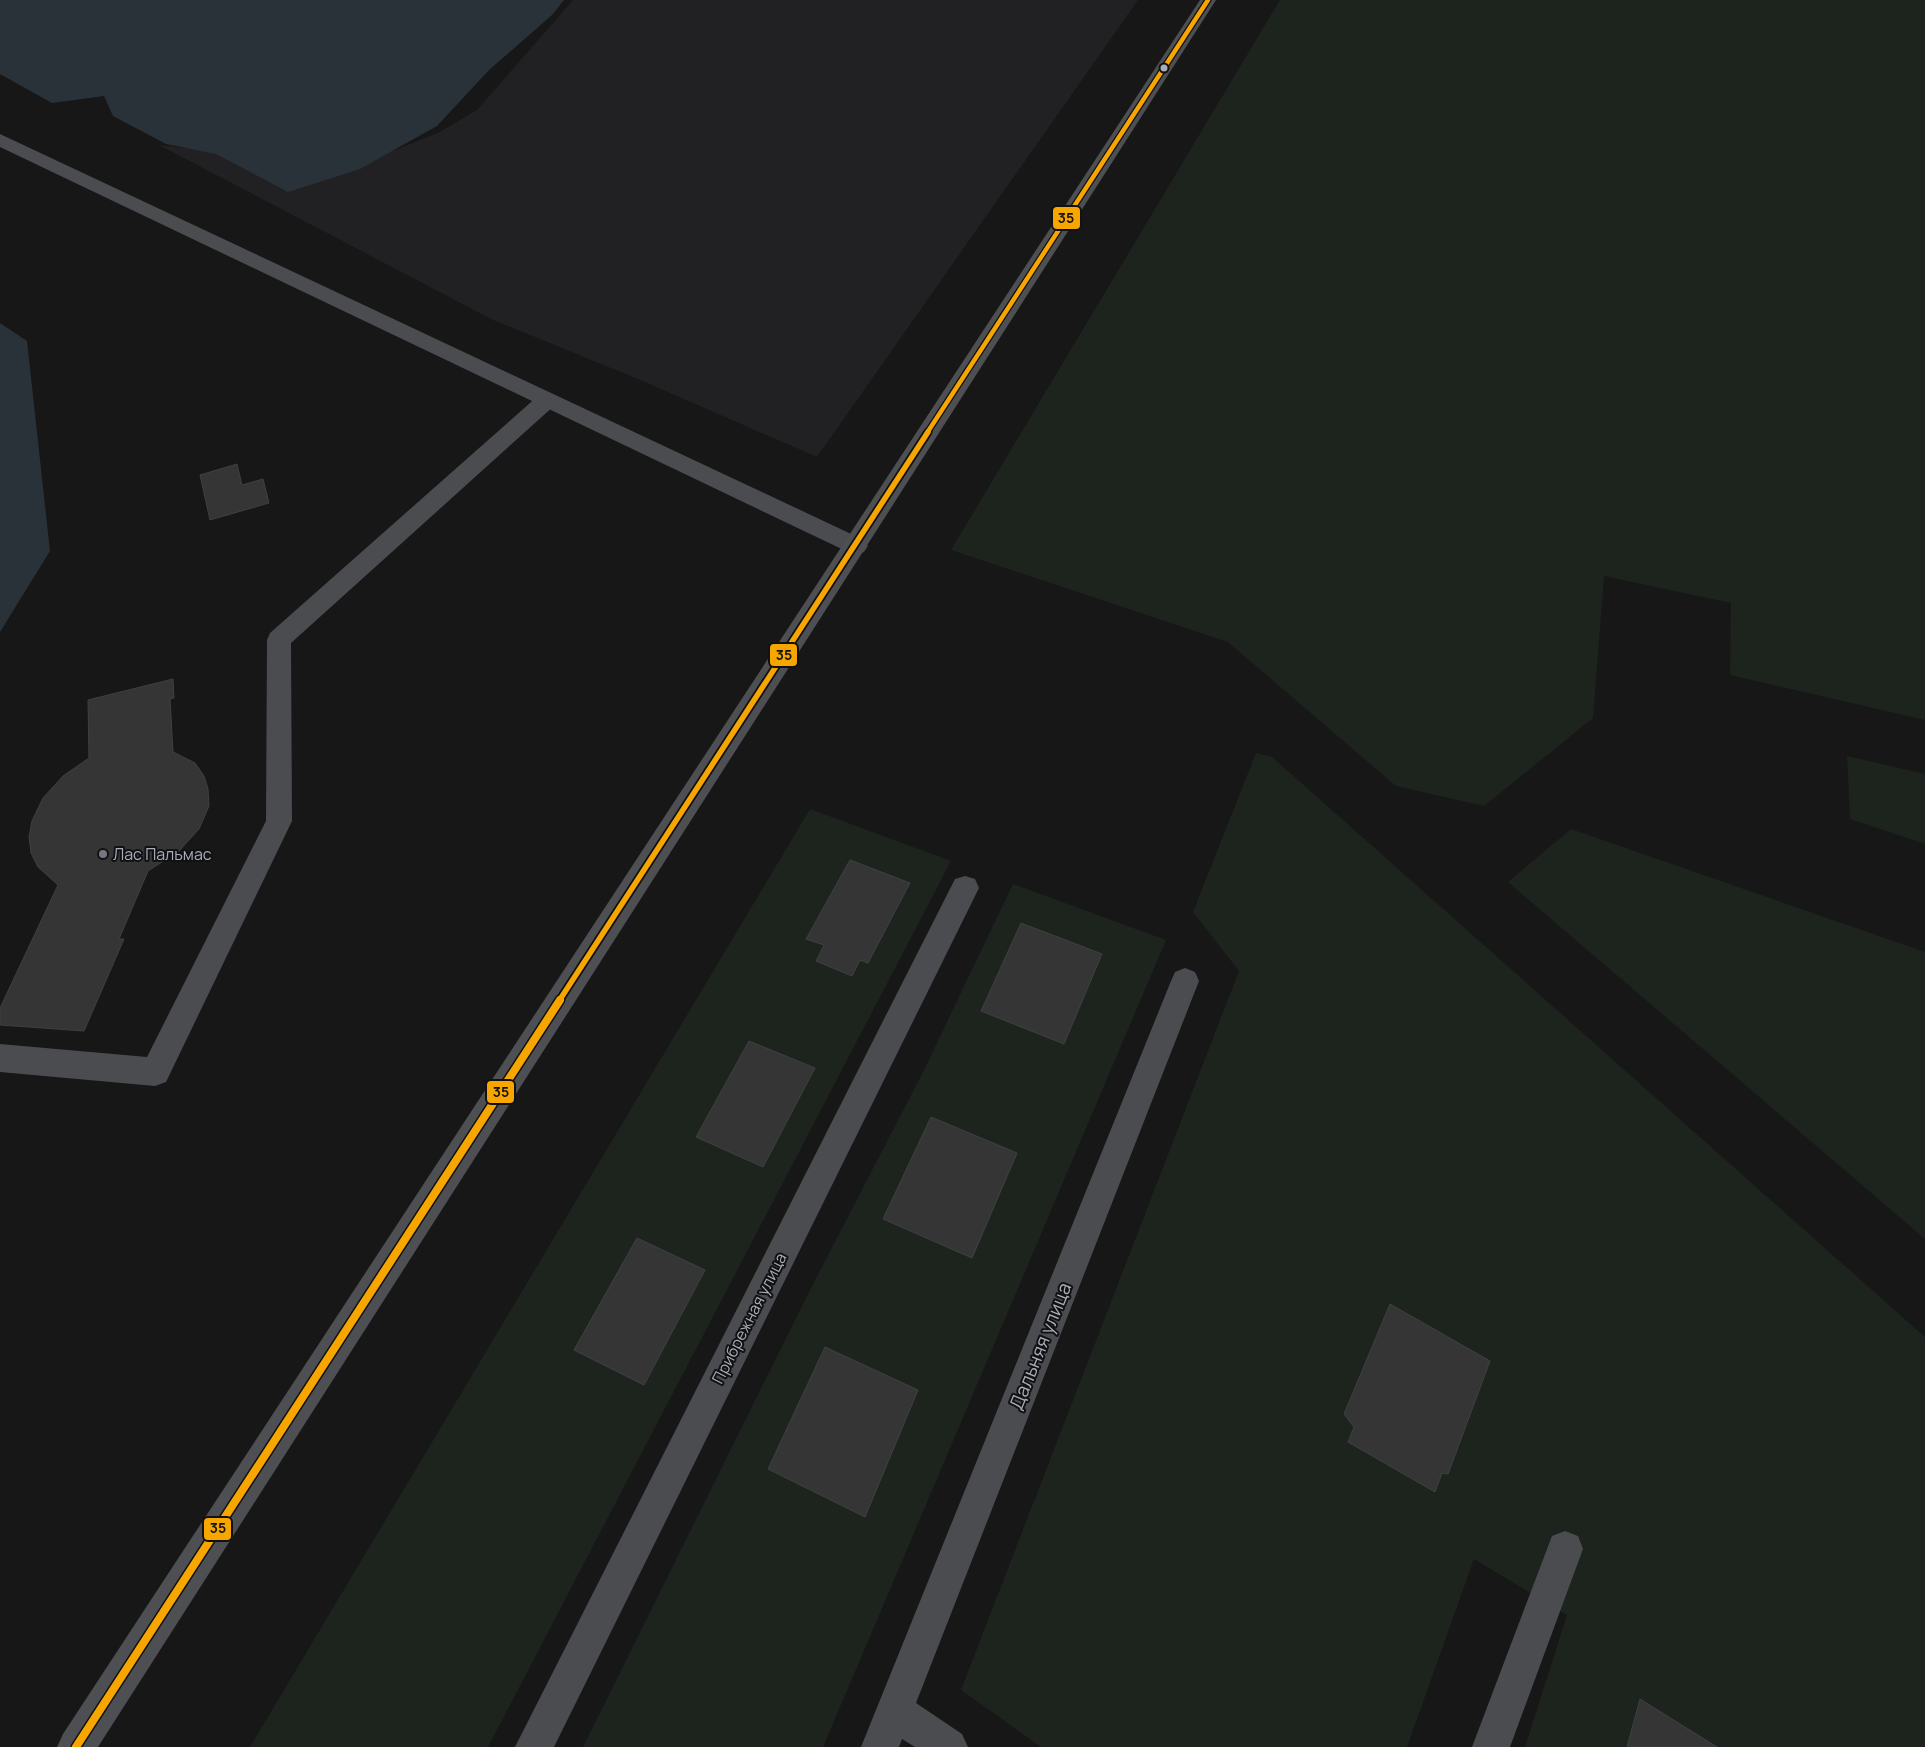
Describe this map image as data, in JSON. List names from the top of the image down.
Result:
{
  "streets": {
    "street": ["Прибрежная улица", "Дальняя улица"]
  },
  "places": ["Лас Пальмас"],
  "lines": ["transit line 35"]
}
